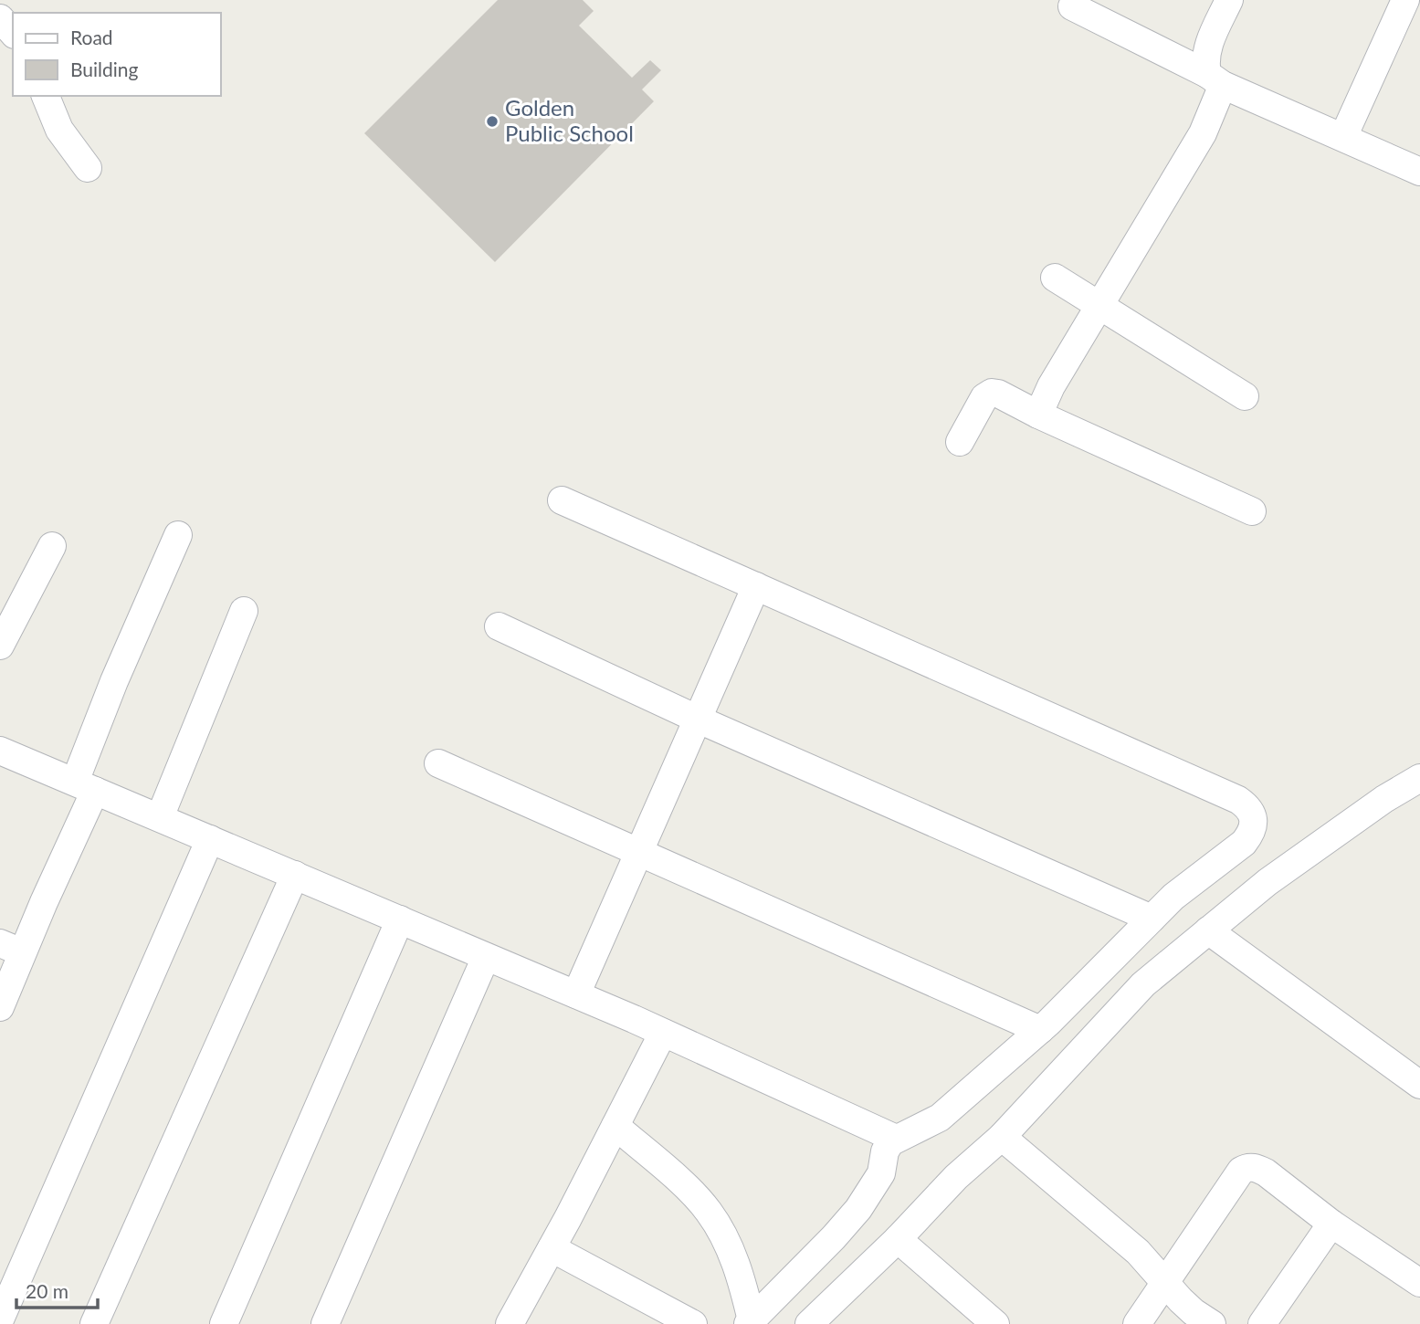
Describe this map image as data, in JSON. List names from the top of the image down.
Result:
{
  "places": ["Golden Public School"],
  "legend": ["Road", "Building"],
  "scale_bar": "20 m"
}
